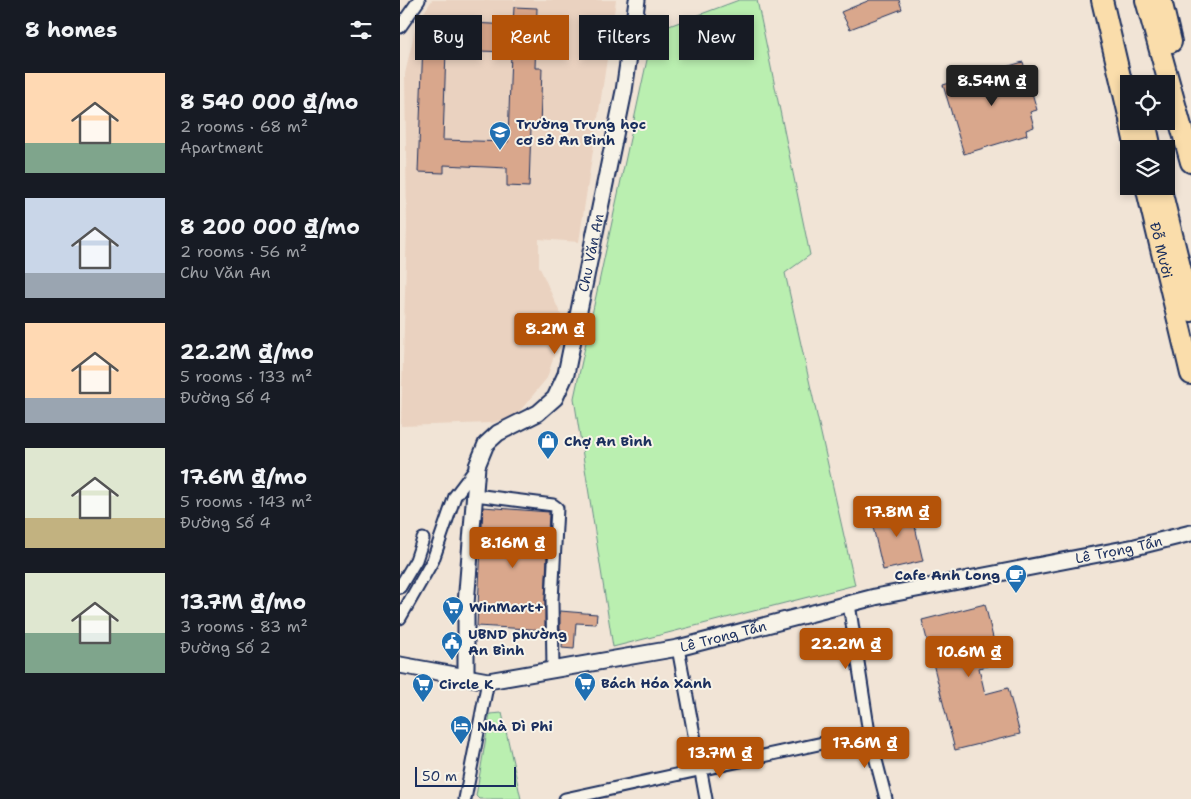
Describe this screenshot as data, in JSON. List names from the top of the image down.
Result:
{
  "streets": {
    "highway": ["Đỗ Mười"],
    "street": ["Chu Văn An", "Lê Trọng Tấn"]
  },
  "crossings": [
    ["Chu Văn An", "Lê Trọng Tấn"]
  ],
  "places": {
    "school or university": ["Trường Trung học cơ sở An Bình"],
    "shop": ["Chợ An Bình"],
    "cafe": ["Cafe Anh Long"],
    "supermarket": ["WinMart+", "Bách Hóa Xanh", "Circle K"],
    "public building": ["UBND phường An Bình"],
    "hotel": ["Nhà Dì Phi"]
  },
  "scale_bar": "50 m",
  "page": {
    "heading": "8 homes",
    "chip": [
      "Buy",
      "Rent",
      "Filters",
      "New"
    ],
    "list": [
      {
        "name": "8 540 000 ₫/mo",
        "note": "2 rooms · 68 m² · Apartment"
      },
      {
        "name": "8 200 000 ₫/mo",
        "note": "2 rooms · 56 m² · Chu Văn An"
      },
      {
        "name": "22.2M ₫/mo",
        "note": "5 rooms · 133 m² · Đường Số 4"
      },
      {
        "name": "17.6M ₫/mo",
        "note": "5 rooms · 143 m² · Đường Số 4"
      },
      {
        "name": "13.7M ₫/mo",
        "note": "3 rooms · 83 m² · Đường Số 2"
      }
    ],
    "price": [
      "8.54M ₫",
      "8.2M ₫",
      "17.8M ₫",
      "8.16M ₫",
      "22.2M ₫",
      "10.6M ₫",
      "17.6M ₫",
      "13.7M ₫"
    ],
    "scale": "50 m"
  }
}
